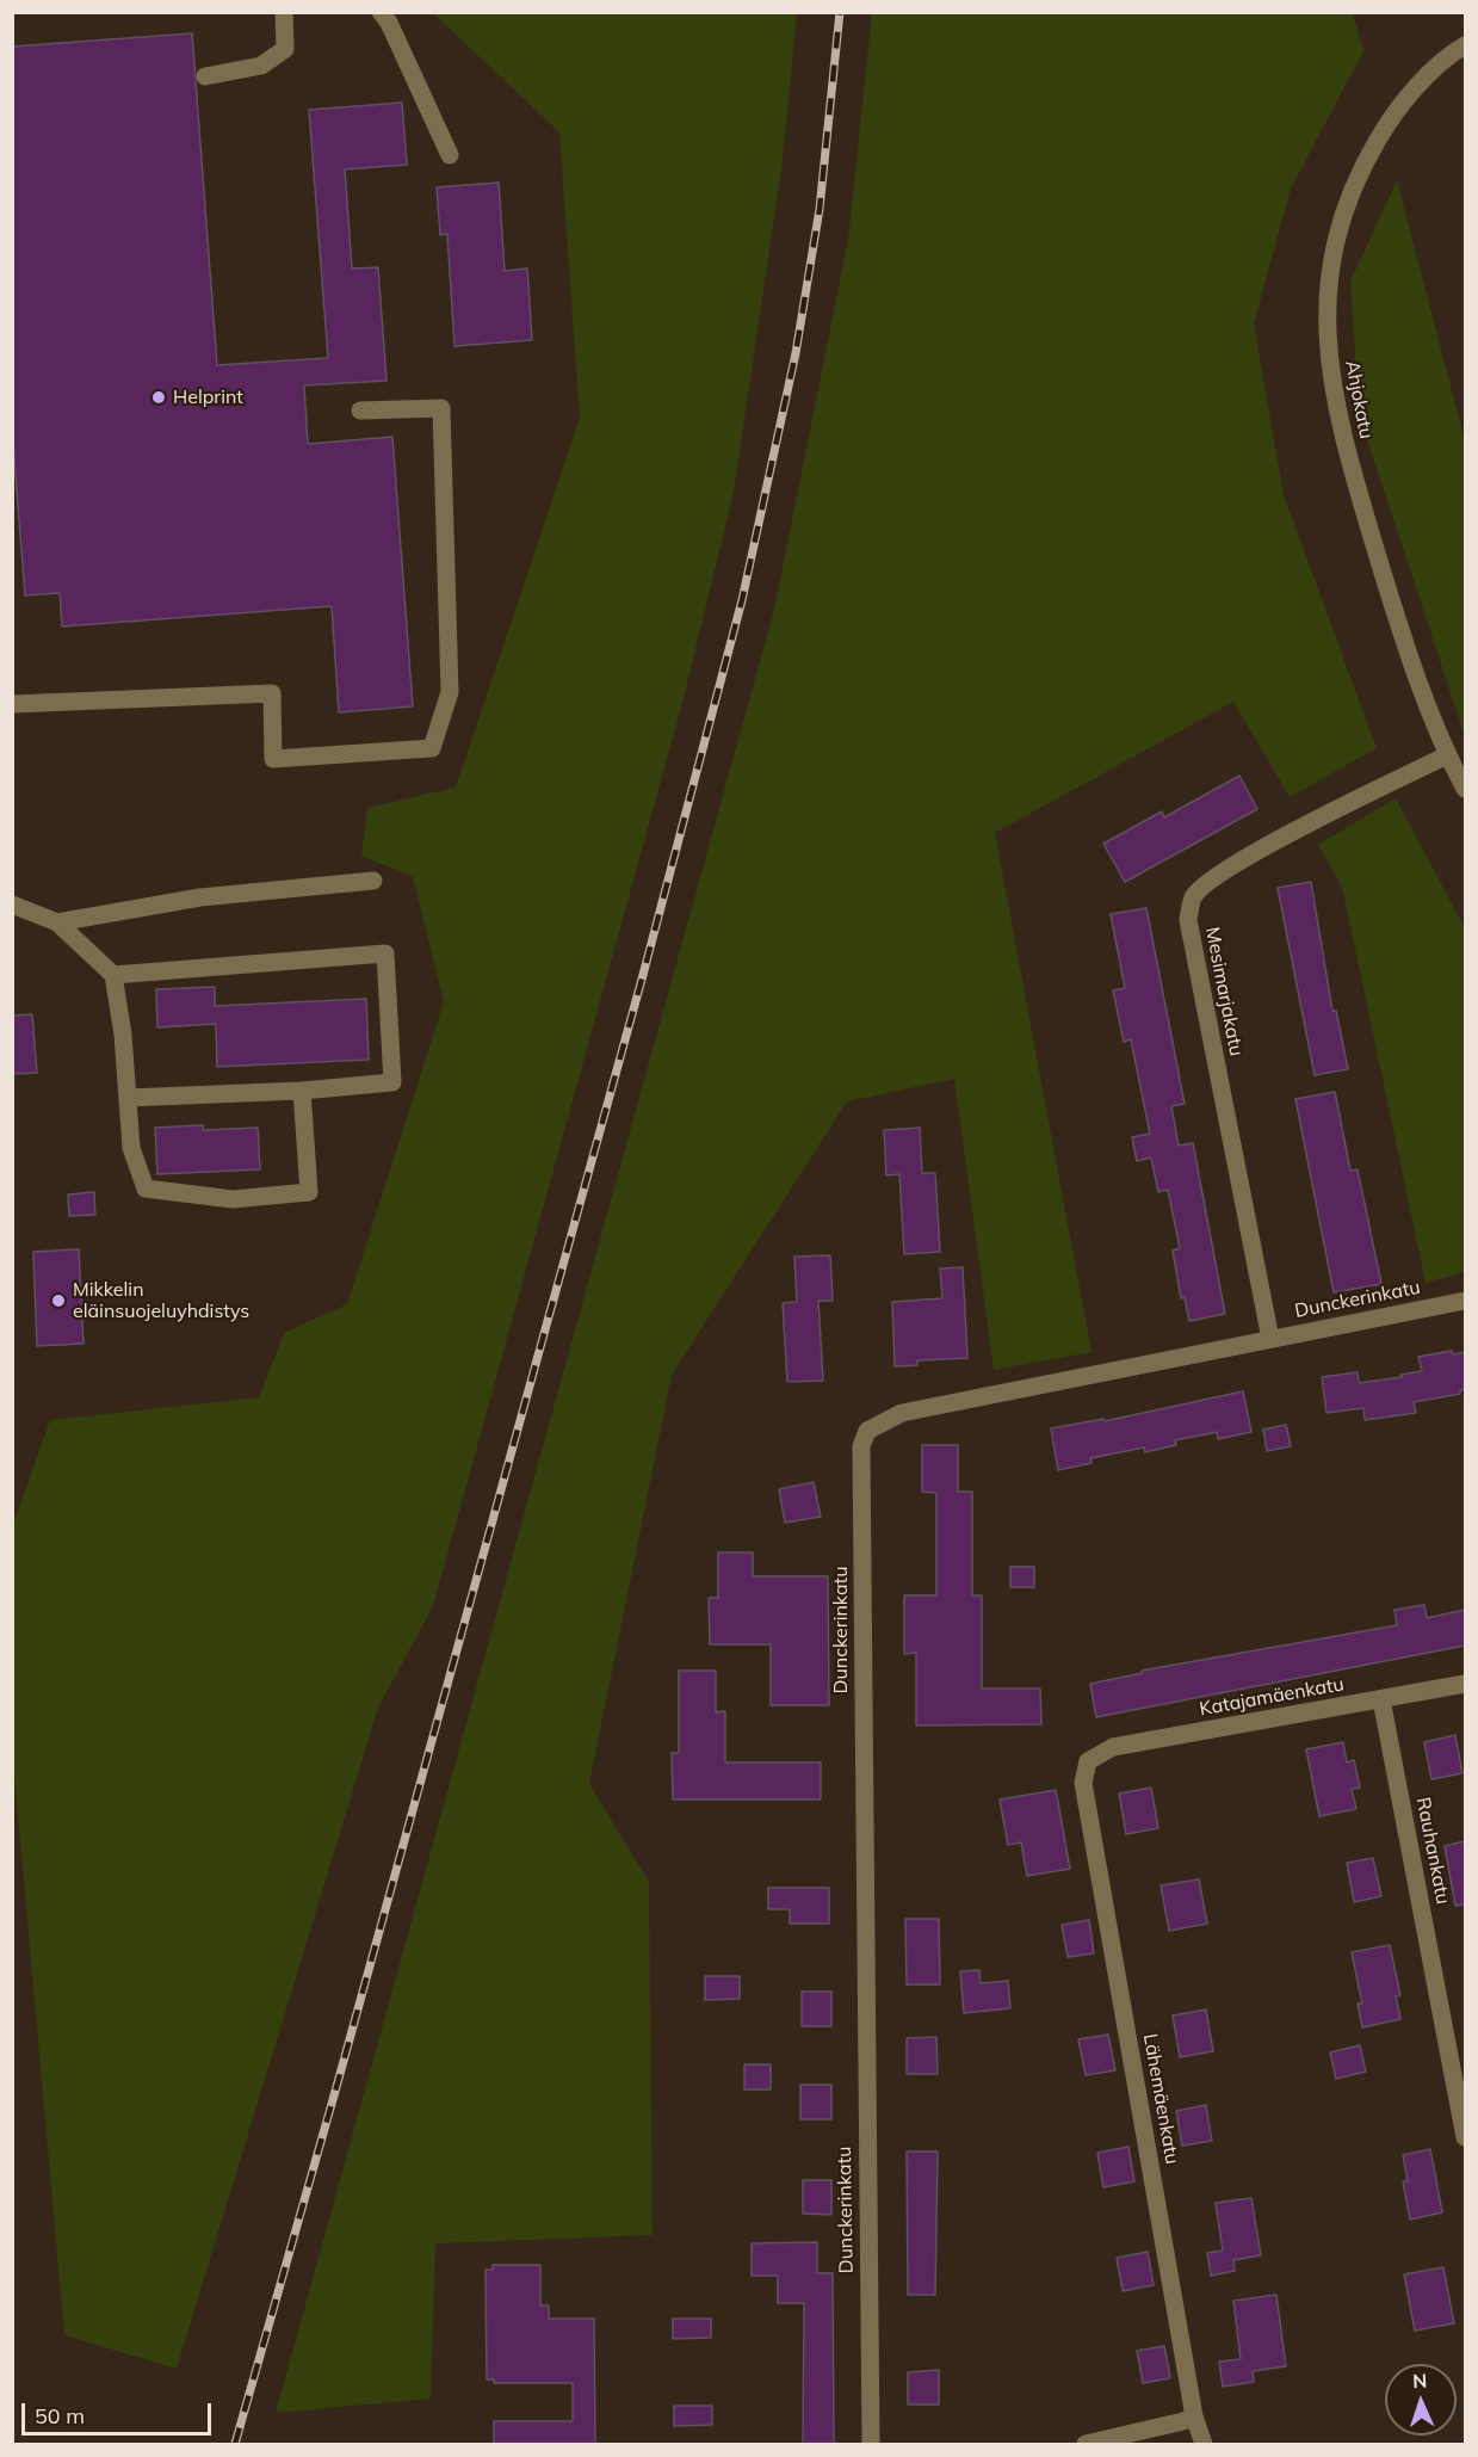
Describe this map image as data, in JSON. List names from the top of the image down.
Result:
{
  "streets": {
    "street": [
      "Ahjokatu",
      "Mesimarjakatu",
      "Dunckerinkatu",
      "Katajamäenkatu",
      "Rauhankatu",
      "Lähemäenkatu"
    ]
  },
  "crossings": [
    ["Ahjokatu", "Mesimarjakatu"],
    ["Mesimarjakatu", "Dunckerinkatu"],
    ["Katajamäenkatu", "Rauhankatu"],
    ["Katajamäenkatu", "Lähemäenkatu"]
  ],
  "places": ["Helprint", "Mikkelin eläinsuojeluyhdistys"],
  "scale_bar": "50 m",
  "north": "top"
}
